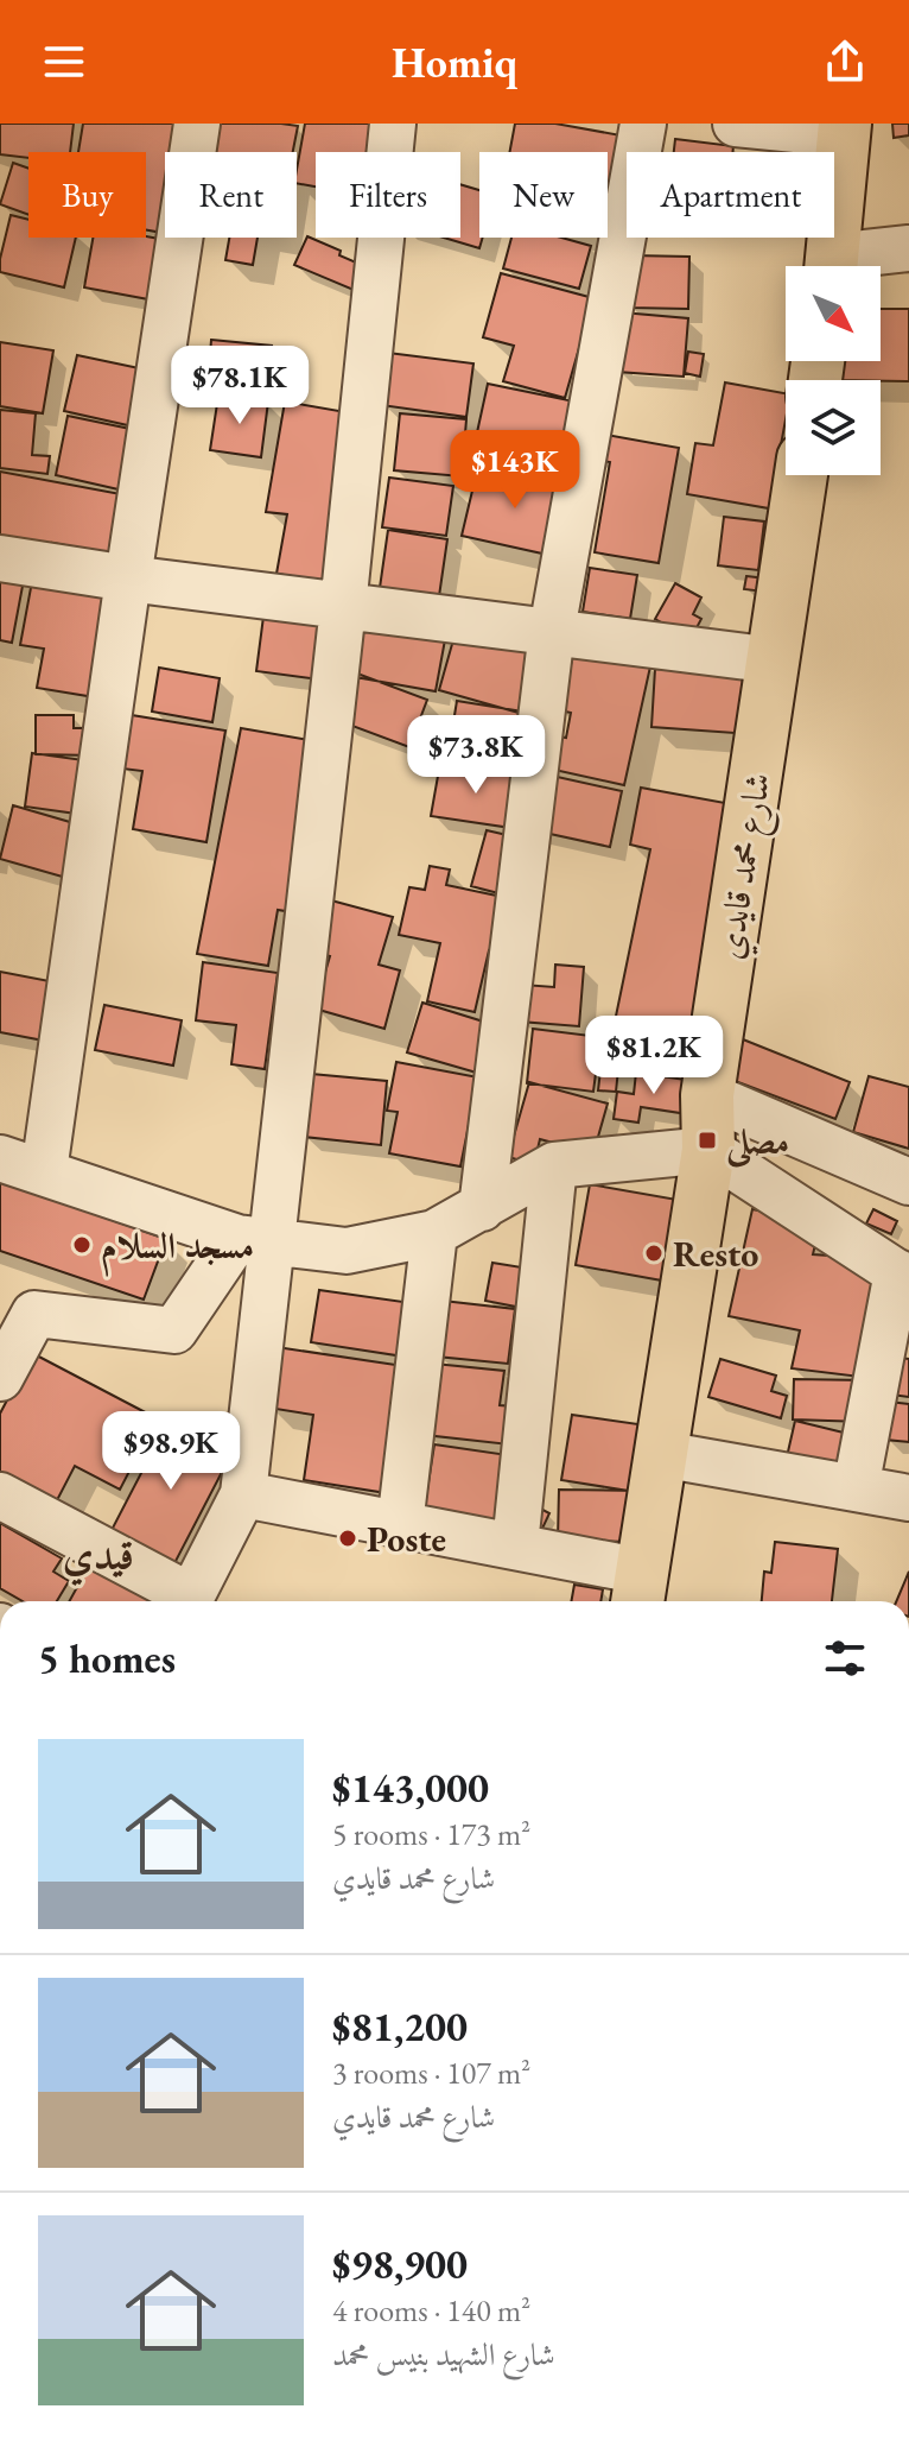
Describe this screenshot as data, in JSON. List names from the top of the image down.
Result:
{
  "streets": {
    "main road": ["شارع محمد قايدي"]
  },
  "districts": ["قيدي"],
  "places": {
    "transit": ["مصلى"],
    "other": ["مسجد السلام", "Resto", "Poste"]
  },
  "north": "bottom right",
  "page": {
    "header": "Homiq",
    "chip": [
      "Buy",
      "Rent",
      "Filters",
      "New",
      "Apartment"
    ],
    "price": [
      "$78.1K",
      "$143K",
      "$73.8K",
      "$81.2K",
      "$98.9K"
    ],
    "heading": "5 homes",
    "list": [
      {
        "name": "$143,000",
        "note": "5 rooms · 173 m² · شارع محمد قايدي"
      },
      {
        "name": "$81,200",
        "note": "3 rooms · 107 m² · شارع محمد قايدي"
      },
      {
        "name": "$98,900",
        "note": "4 rooms · 140 m² · شارع الشهيد بنيس محمد"
      }
    ]
  }
}
